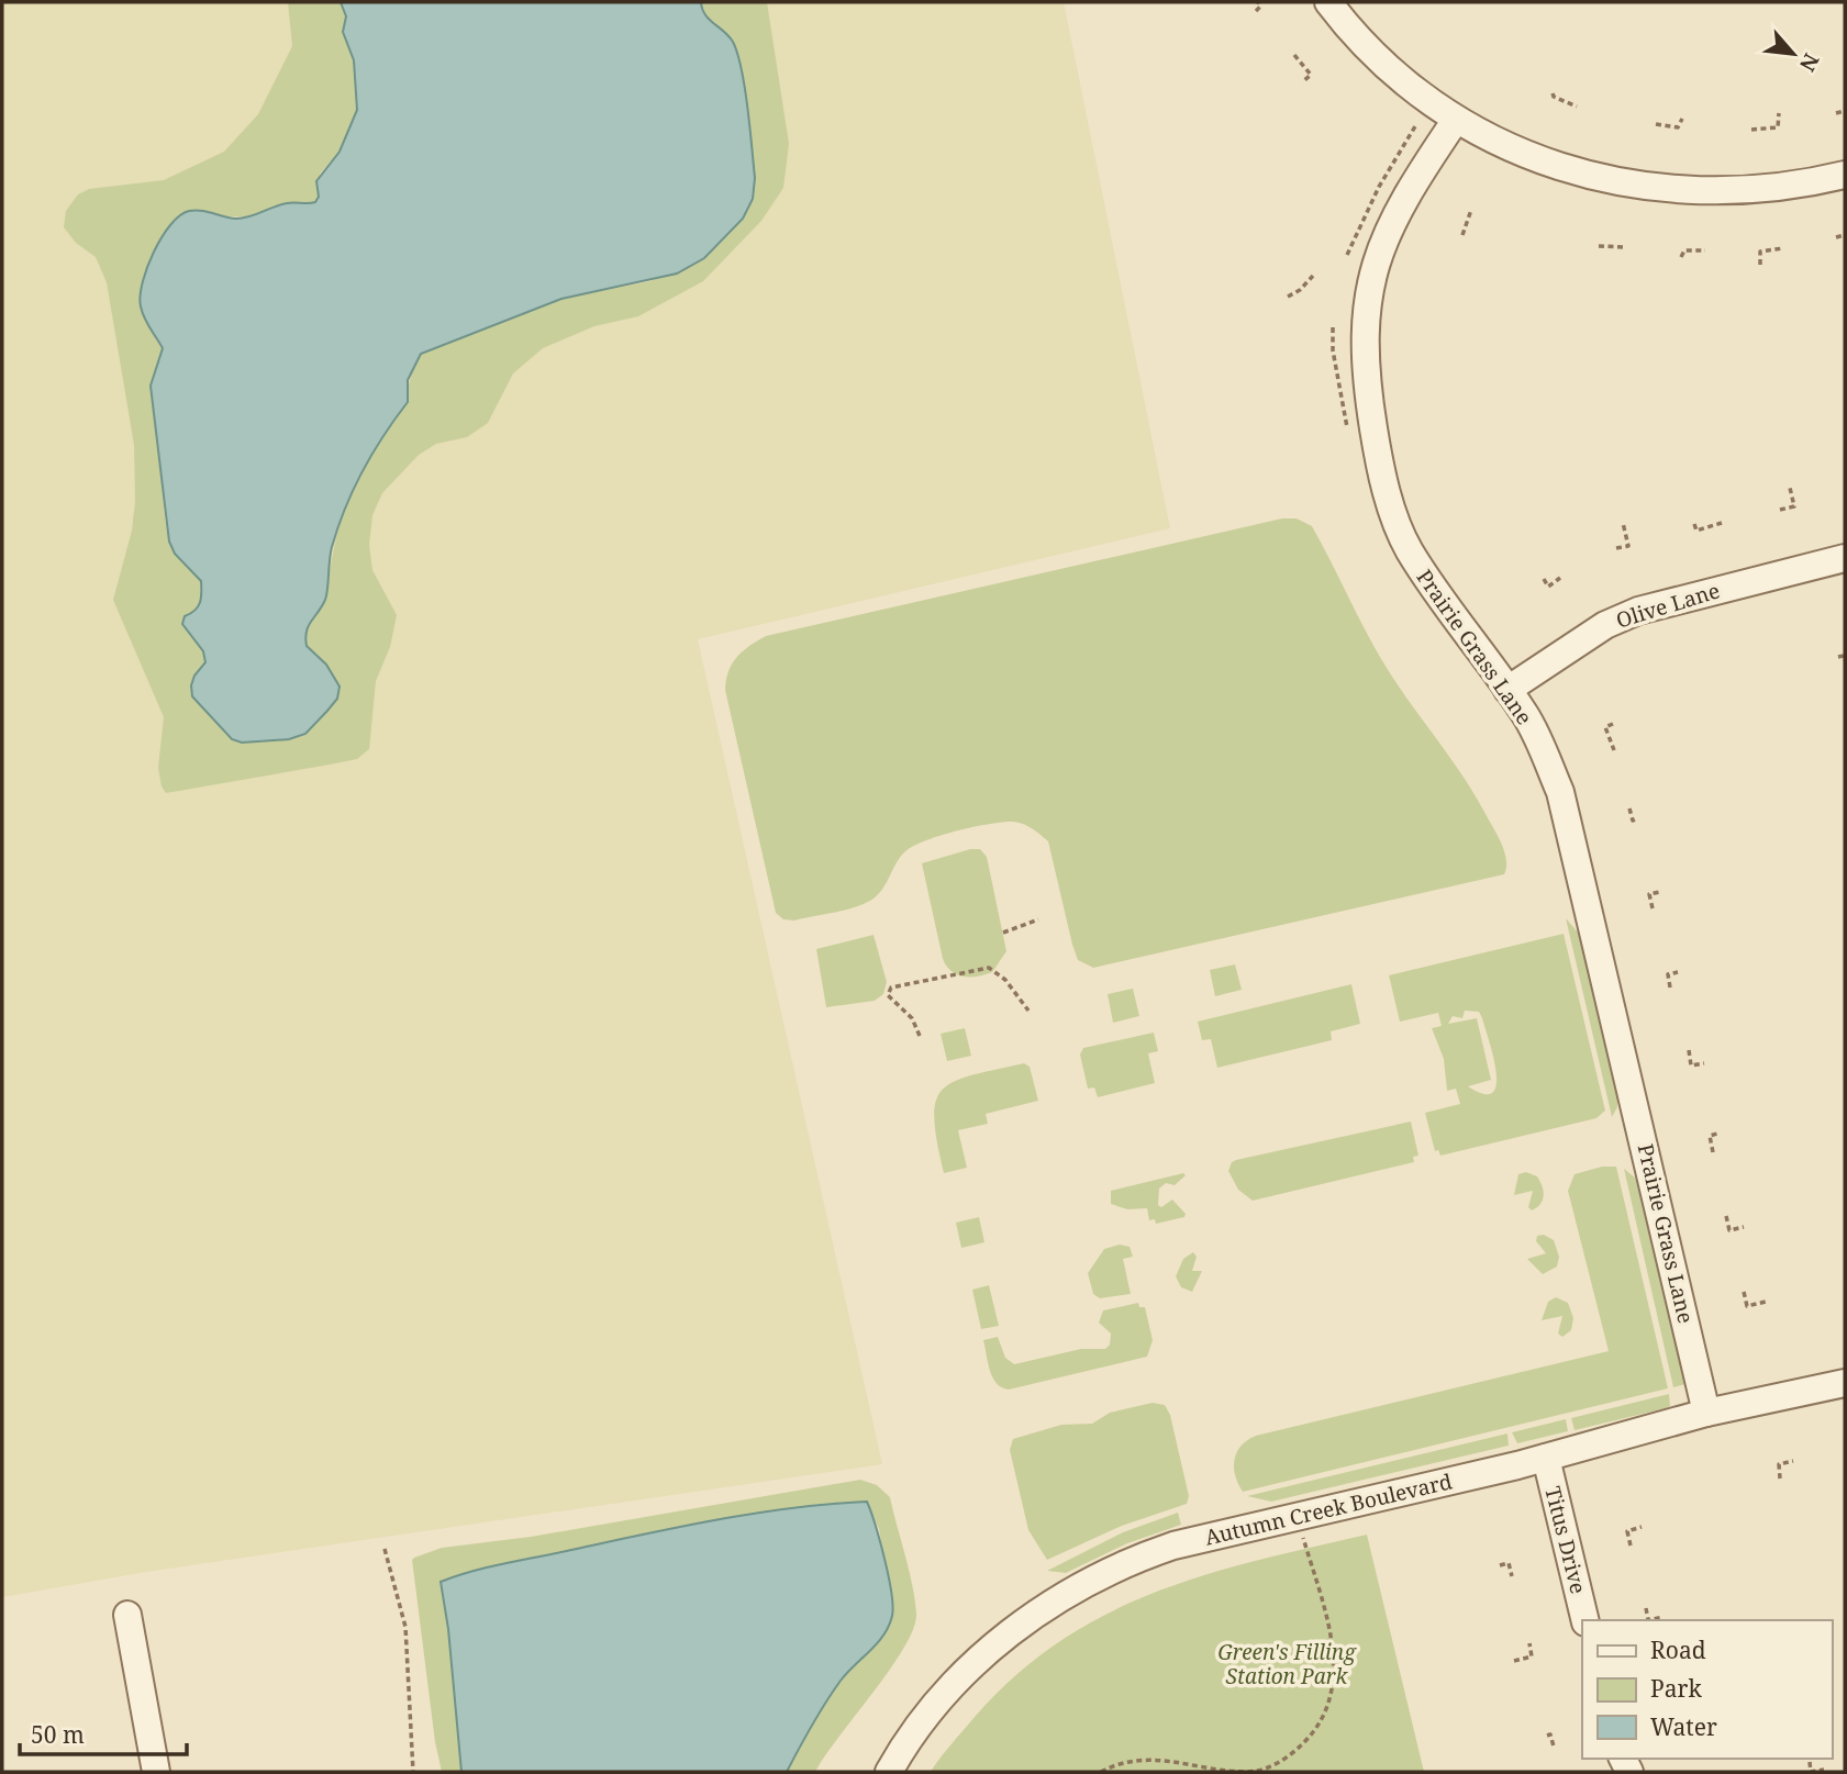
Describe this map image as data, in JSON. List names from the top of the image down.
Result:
{
  "streets": {
    "street": [
      "Olive Lane",
      "Prairie Grass Lane",
      "Autumn Creek Boulevard",
      "Titus Drive"
    ]
  },
  "crossings": [
    ["Olive Lane", "Prairie Grass Lane"],
    ["Prairie Grass Lane", "Autumn Creek Boulevard"],
    ["Autumn Creek Boulevard", "Titus Drive"]
  ],
  "parks": ["Green's Filling Station Park"],
  "legend": ["Road", "Park", "Water"],
  "scale_bar": "50 m",
  "north": "bottom right"
}
